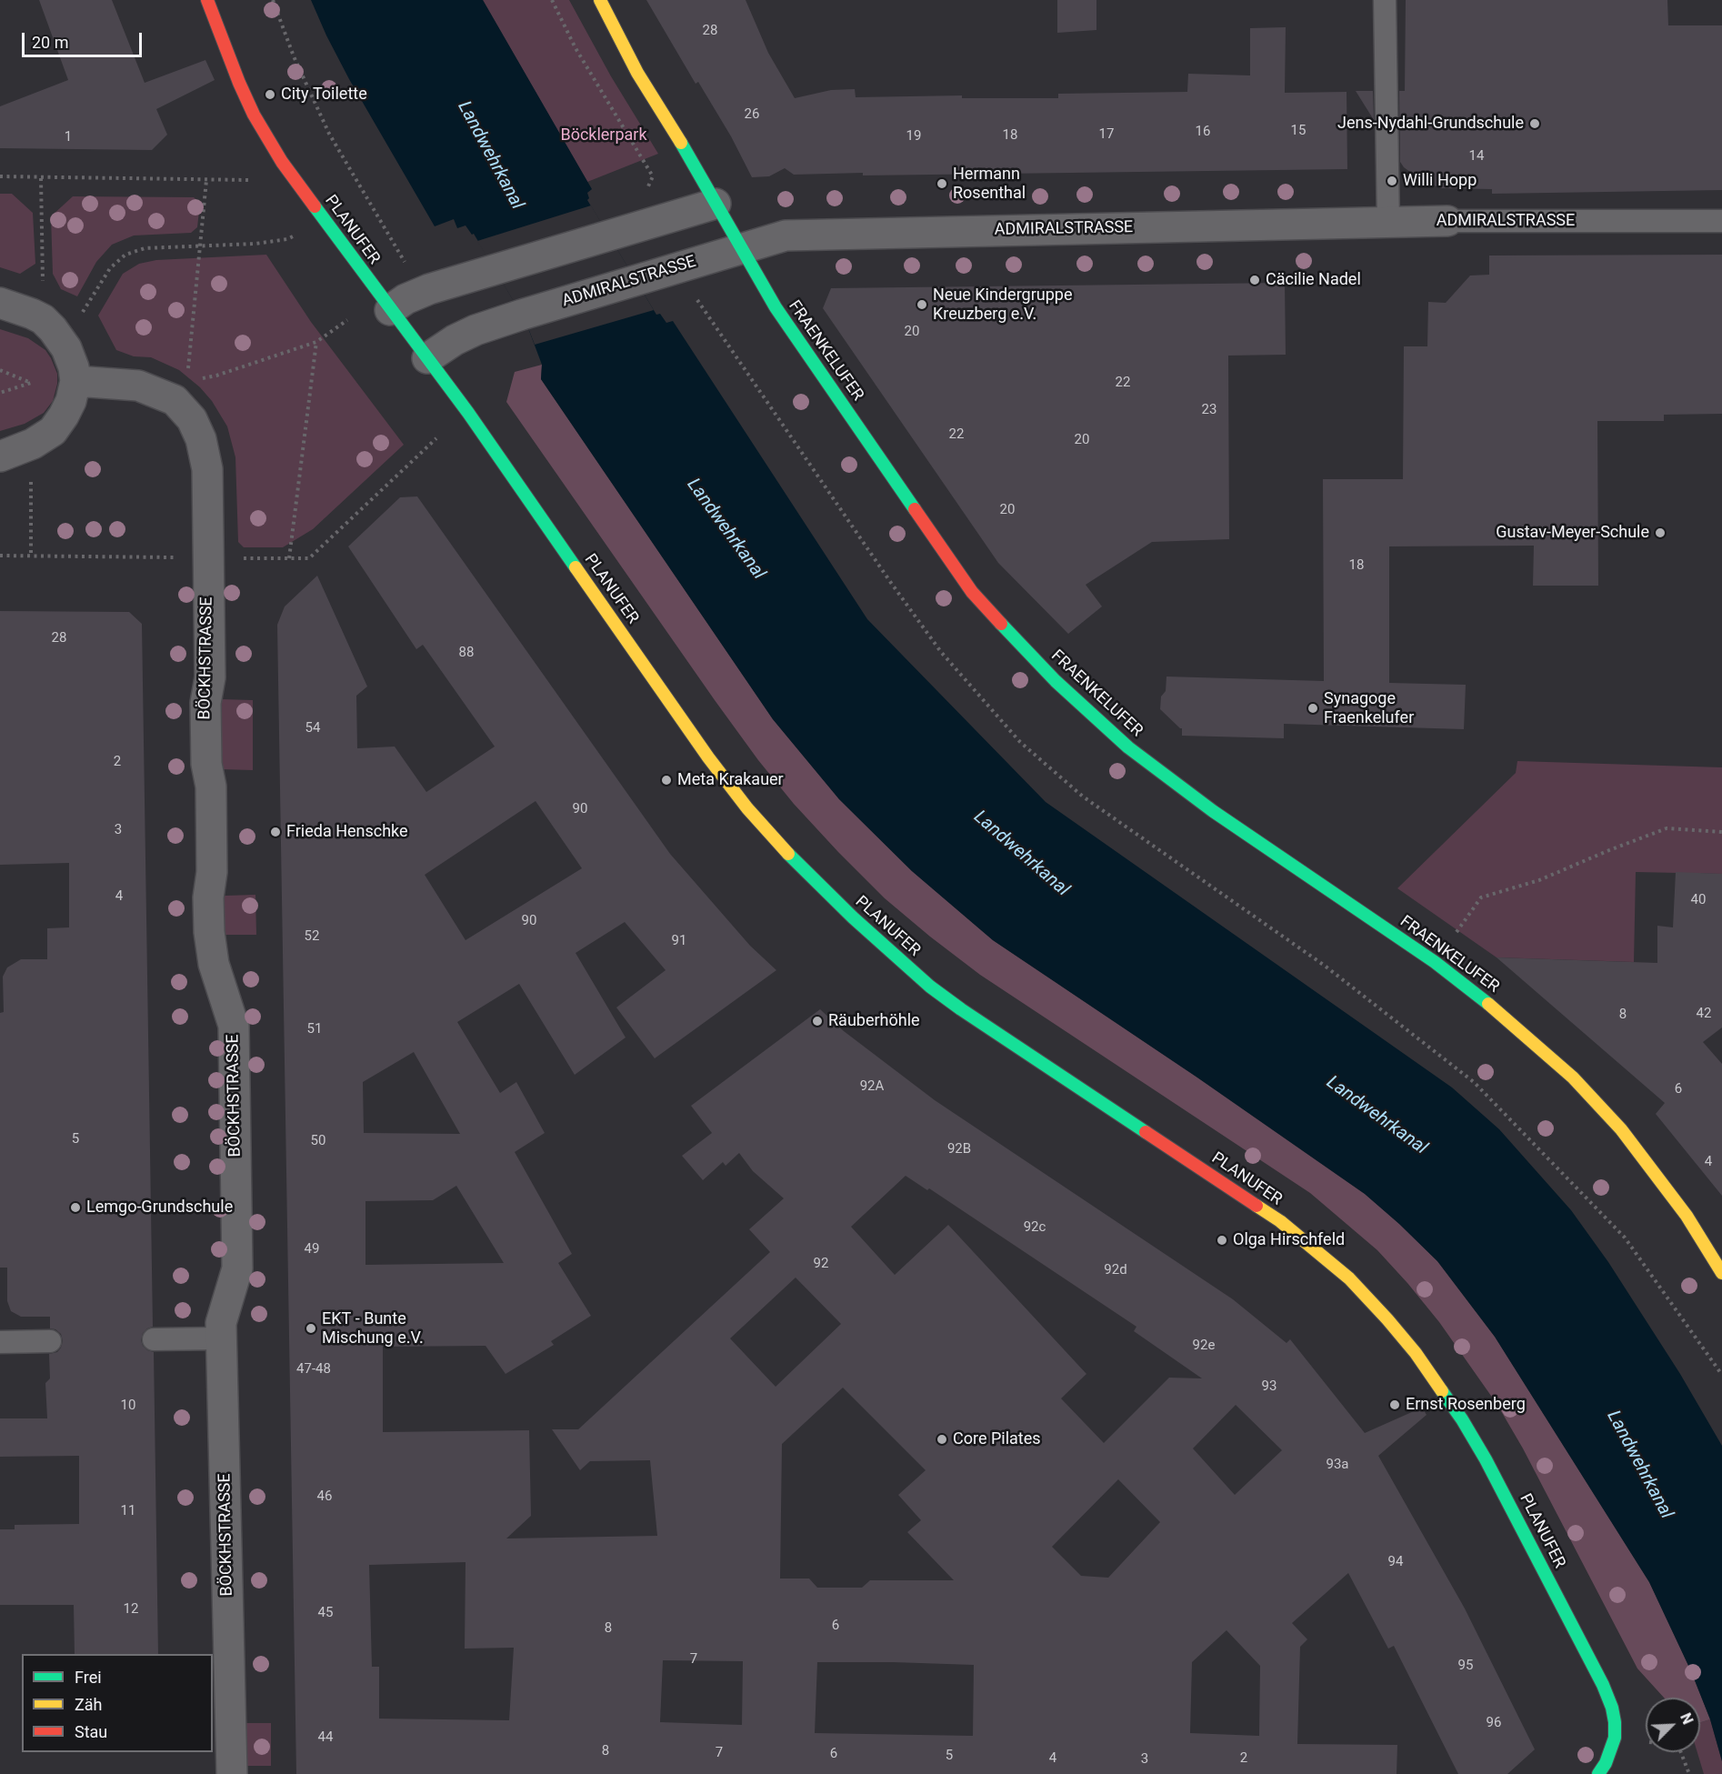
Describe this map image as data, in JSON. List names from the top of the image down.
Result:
{
  "streets": {
    "street": [
      "ADMIRALSTRASSE",
      "PLANUFER",
      "FRAENKELUFER",
      "BÖCKHSTRASSE"
    ]
  },
  "crossings": [
    ["ADMIRALSTRASSE", "PLANUFER"],
    ["ADMIRALSTRASSE", "FRAENKELUFER"]
  ],
  "water": ["Landwehrkanal"],
  "parks": ["Böcklerpark"],
  "places": [
    "City Toilette",
    "Jens-Nydahl-Grundschule",
    "Willi Hopp",
    "Hermann Rosenthal",
    "Cäcilie Nadel",
    "Neue Kindergruppe Kreuzberg e.V.",
    "Gustav-Meyer-Schule",
    "Synagoge Fraenkelufer",
    "Meta Krakauer",
    "Frieda Henschke",
    "Räuberhöhle",
    "Lemgo-Grundschule",
    "Olga Hirschfeld",
    "EKT - Bunte Mischung e.V.",
    "Ernst Rosenberg",
    "Core Pilates"
  ],
  "house_numbers": [
    "28",
    "26",
    "15",
    "16",
    "17",
    "18",
    "19",
    "1",
    "14",
    "20",
    "22",
    "23",
    "22",
    "20",
    "20",
    "18",
    "28",
    "88",
    "54",
    "2",
    "90",
    "3",
    "4",
    "40",
    "90",
    "52",
    "91",
    "42",
    "8",
    "51",
    "92A",
    "6",
    "5",
    "50",
    "92B",
    "4",
    "92c",
    "49",
    "92",
    "92d",
    "92e",
    "47-48",
    "93",
    "10",
    "93a",
    "46",
    "11",
    "94",
    "12",
    "45",
    "6",
    "8",
    "7",
    "95",
    "96",
    "44",
    "8",
    "7",
    "6",
    "5",
    "4",
    "2",
    "3"
  ],
  "legend": ["Frei", "Zäh", "Stau"],
  "scale_bar": "20 m",
  "north": "top right"
}
